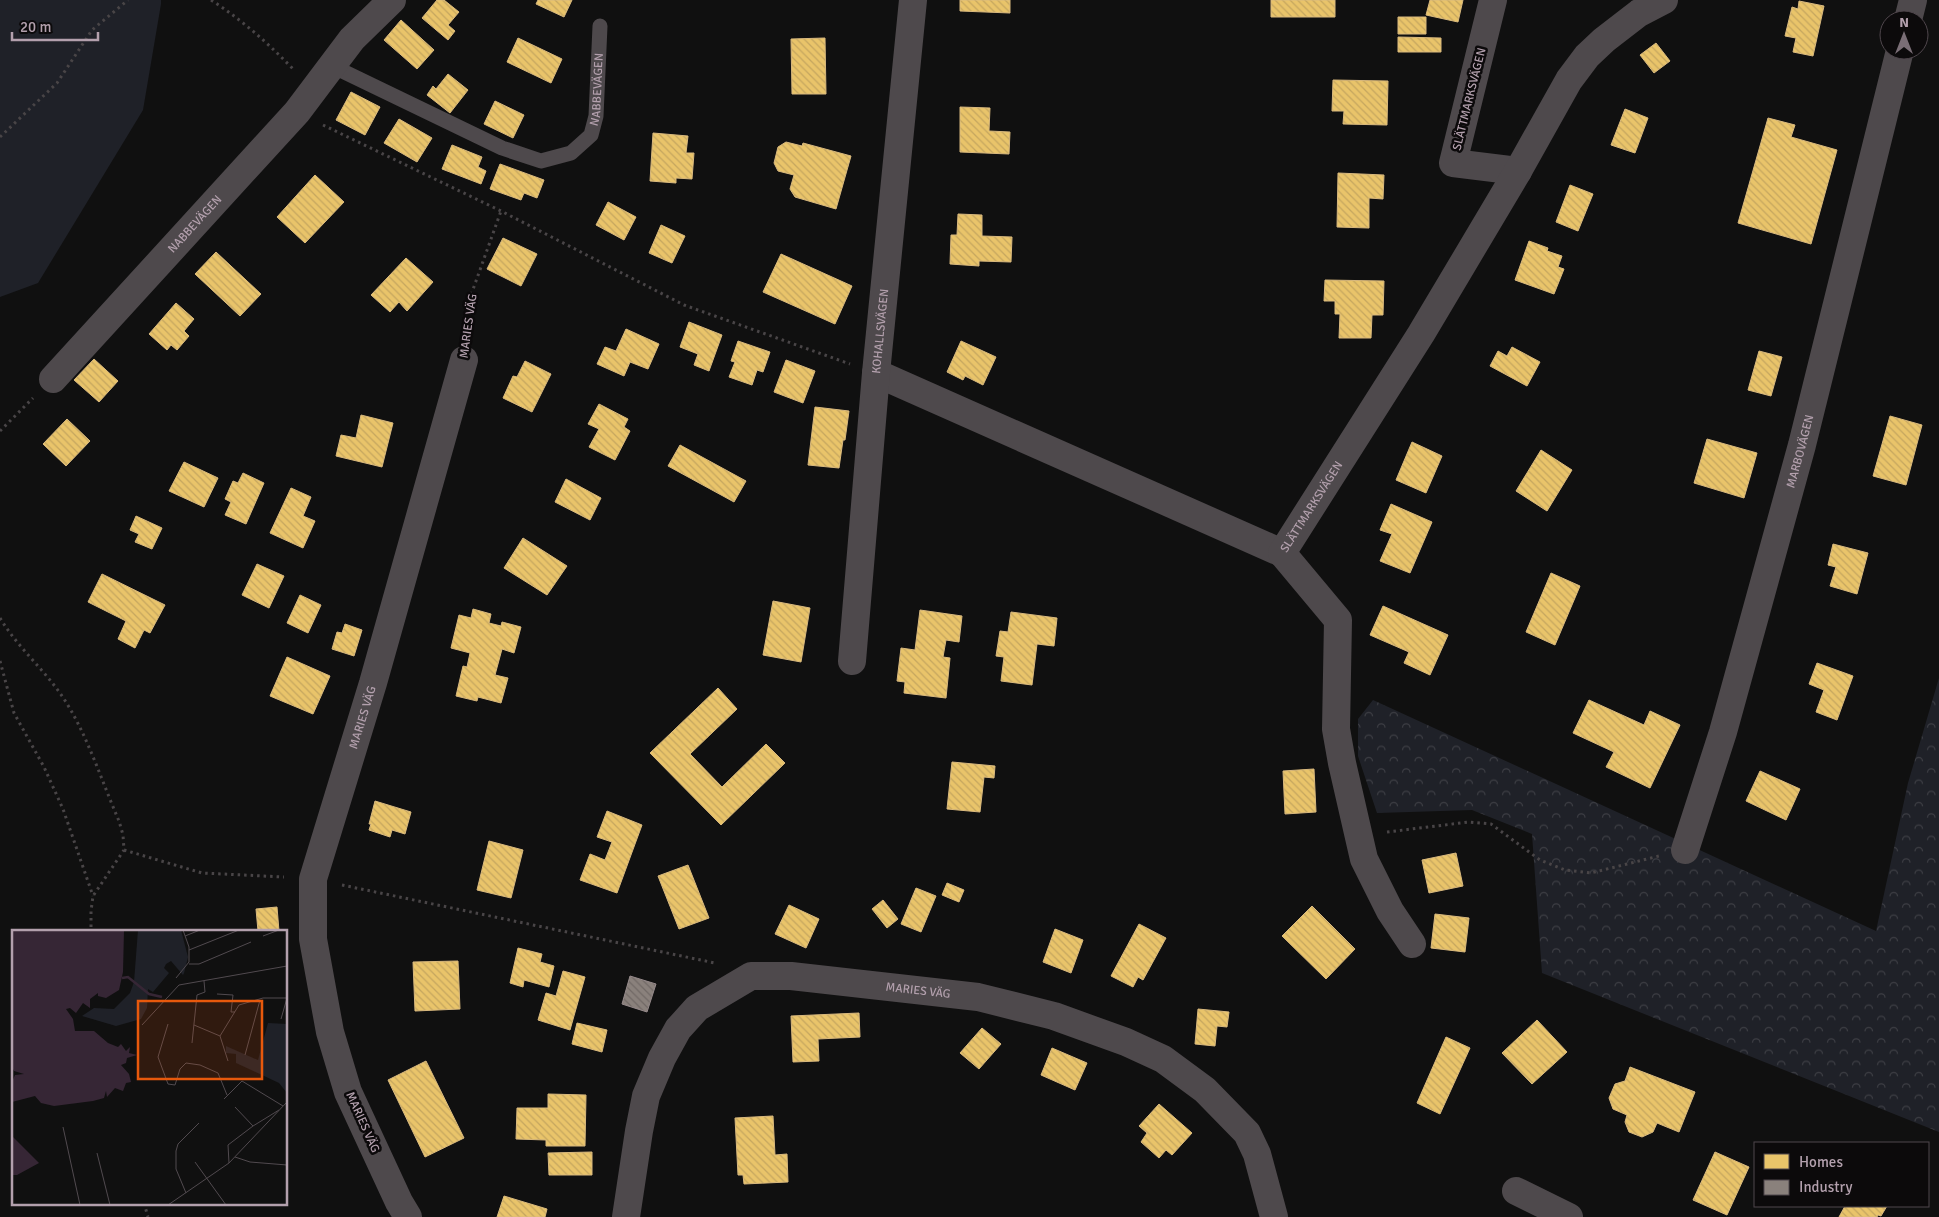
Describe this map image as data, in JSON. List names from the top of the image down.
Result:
{
  "streets": {
    "street": [
      "NABBEVÄGEN",
      "SLÄTTMARKSVÄGEN",
      "MARIES VÄG",
      "KOHALLSVÄGEN",
      "MARBOVÄGEN"
    ]
  },
  "legend": ["Homes", "Industry"],
  "scale_bar": "20 m",
  "north": "top"
}
